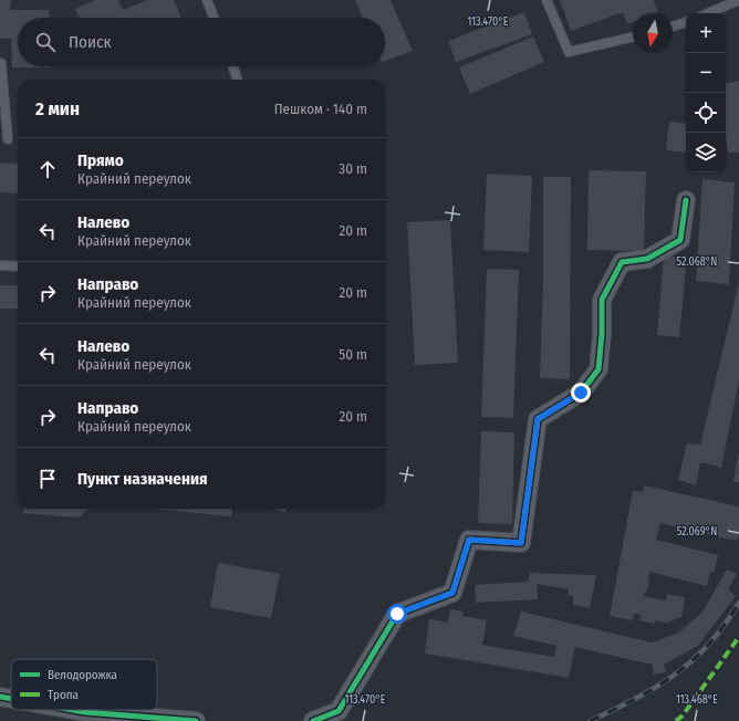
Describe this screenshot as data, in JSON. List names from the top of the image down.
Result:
{
  "legend": ["Велодорожка", "Тропа"],
  "north": "bottom",
  "page": {
    "map_buttons": ["+", "−"],
    "search": "Поиск",
    "heading": ["2 мин", "Пешком · 140 m"],
    "list": [
      ["Прямо", "Крайний переулок", "30 m"],
      ["Налево", "Крайний переулок", "20 m"],
      ["Направо", "Крайний переулок", "20 m"],
      ["Налево", "Крайний переулок", "50 m"],
      ["Направо", "Крайний переулок", "20 m"],
      "Пункт назначения"
    ]
  },
  "coordinates": [
    "113.470°E",
    "52.068°N",
    "52.069°N",
    "113.468°E"
  ]
}
